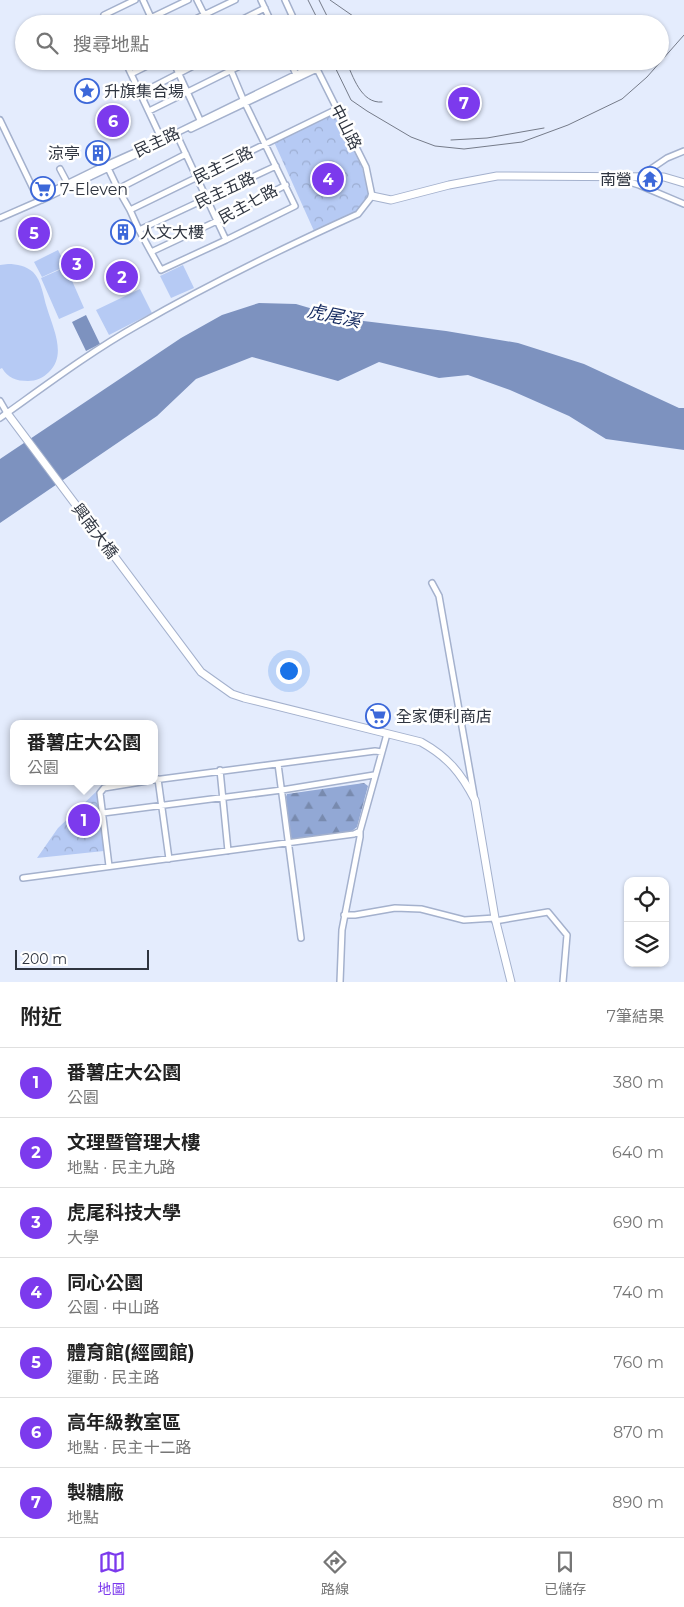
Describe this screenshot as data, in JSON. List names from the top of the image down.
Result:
{
  "streets": {
    "street": [
      "中山路",
      "民主路",
      "民主三路",
      "民主五路",
      "民主七路",
      "興南大橋"
    ]
  },
  "crossings": [
    ["中山路", "民主三路"]
  ],
  "water": ["虎尾溪"],
  "places": {
    "place": ["升旗集合場"],
    "building": ["涼亭", "人文大樓"],
    "temple": ["南營"],
    "supermarket": ["7-Eleven", "全家便利商店"]
  },
  "scale_bar": "200 m",
  "page": {
    "search": "搜尋地點",
    "pins": [
      "7",
      "6",
      "4",
      "5",
      "3",
      "2",
      "1"
    ],
    "popup": ["番薯庄大公園", "公園"],
    "scale": "200 m",
    "heading": ["附近", "7筆結果"],
    "list": [
      {
        "mark": "1",
        "name": "番薯庄大公園",
        "note": "公園",
        "value": "380 m"
      },
      {
        "mark": "2",
        "name": "文理暨管理大樓",
        "note": "地點 · 民主九路",
        "value": "640 m"
      },
      {
        "mark": "3",
        "name": "虎尾科技大學",
        "note": "大學",
        "value": "690 m"
      },
      {
        "mark": "4",
        "name": "同心公園",
        "note": "公園 · 中山路",
        "value": "740 m"
      },
      {
        "mark": "5",
        "name": "體育館(經國館)",
        "note": "運動 · 民主路",
        "value": "760 m"
      },
      {
        "mark": "6",
        "name": "高年級教室區",
        "note": "地點 · 民主十二路",
        "value": "870 m"
      },
      {
        "mark": "7",
        "name": "製糖廠",
        "note": "地點",
        "value": "890 m"
      }
    ],
    "nav": ["地圖", "路線", "已儲存"]
  }
}
